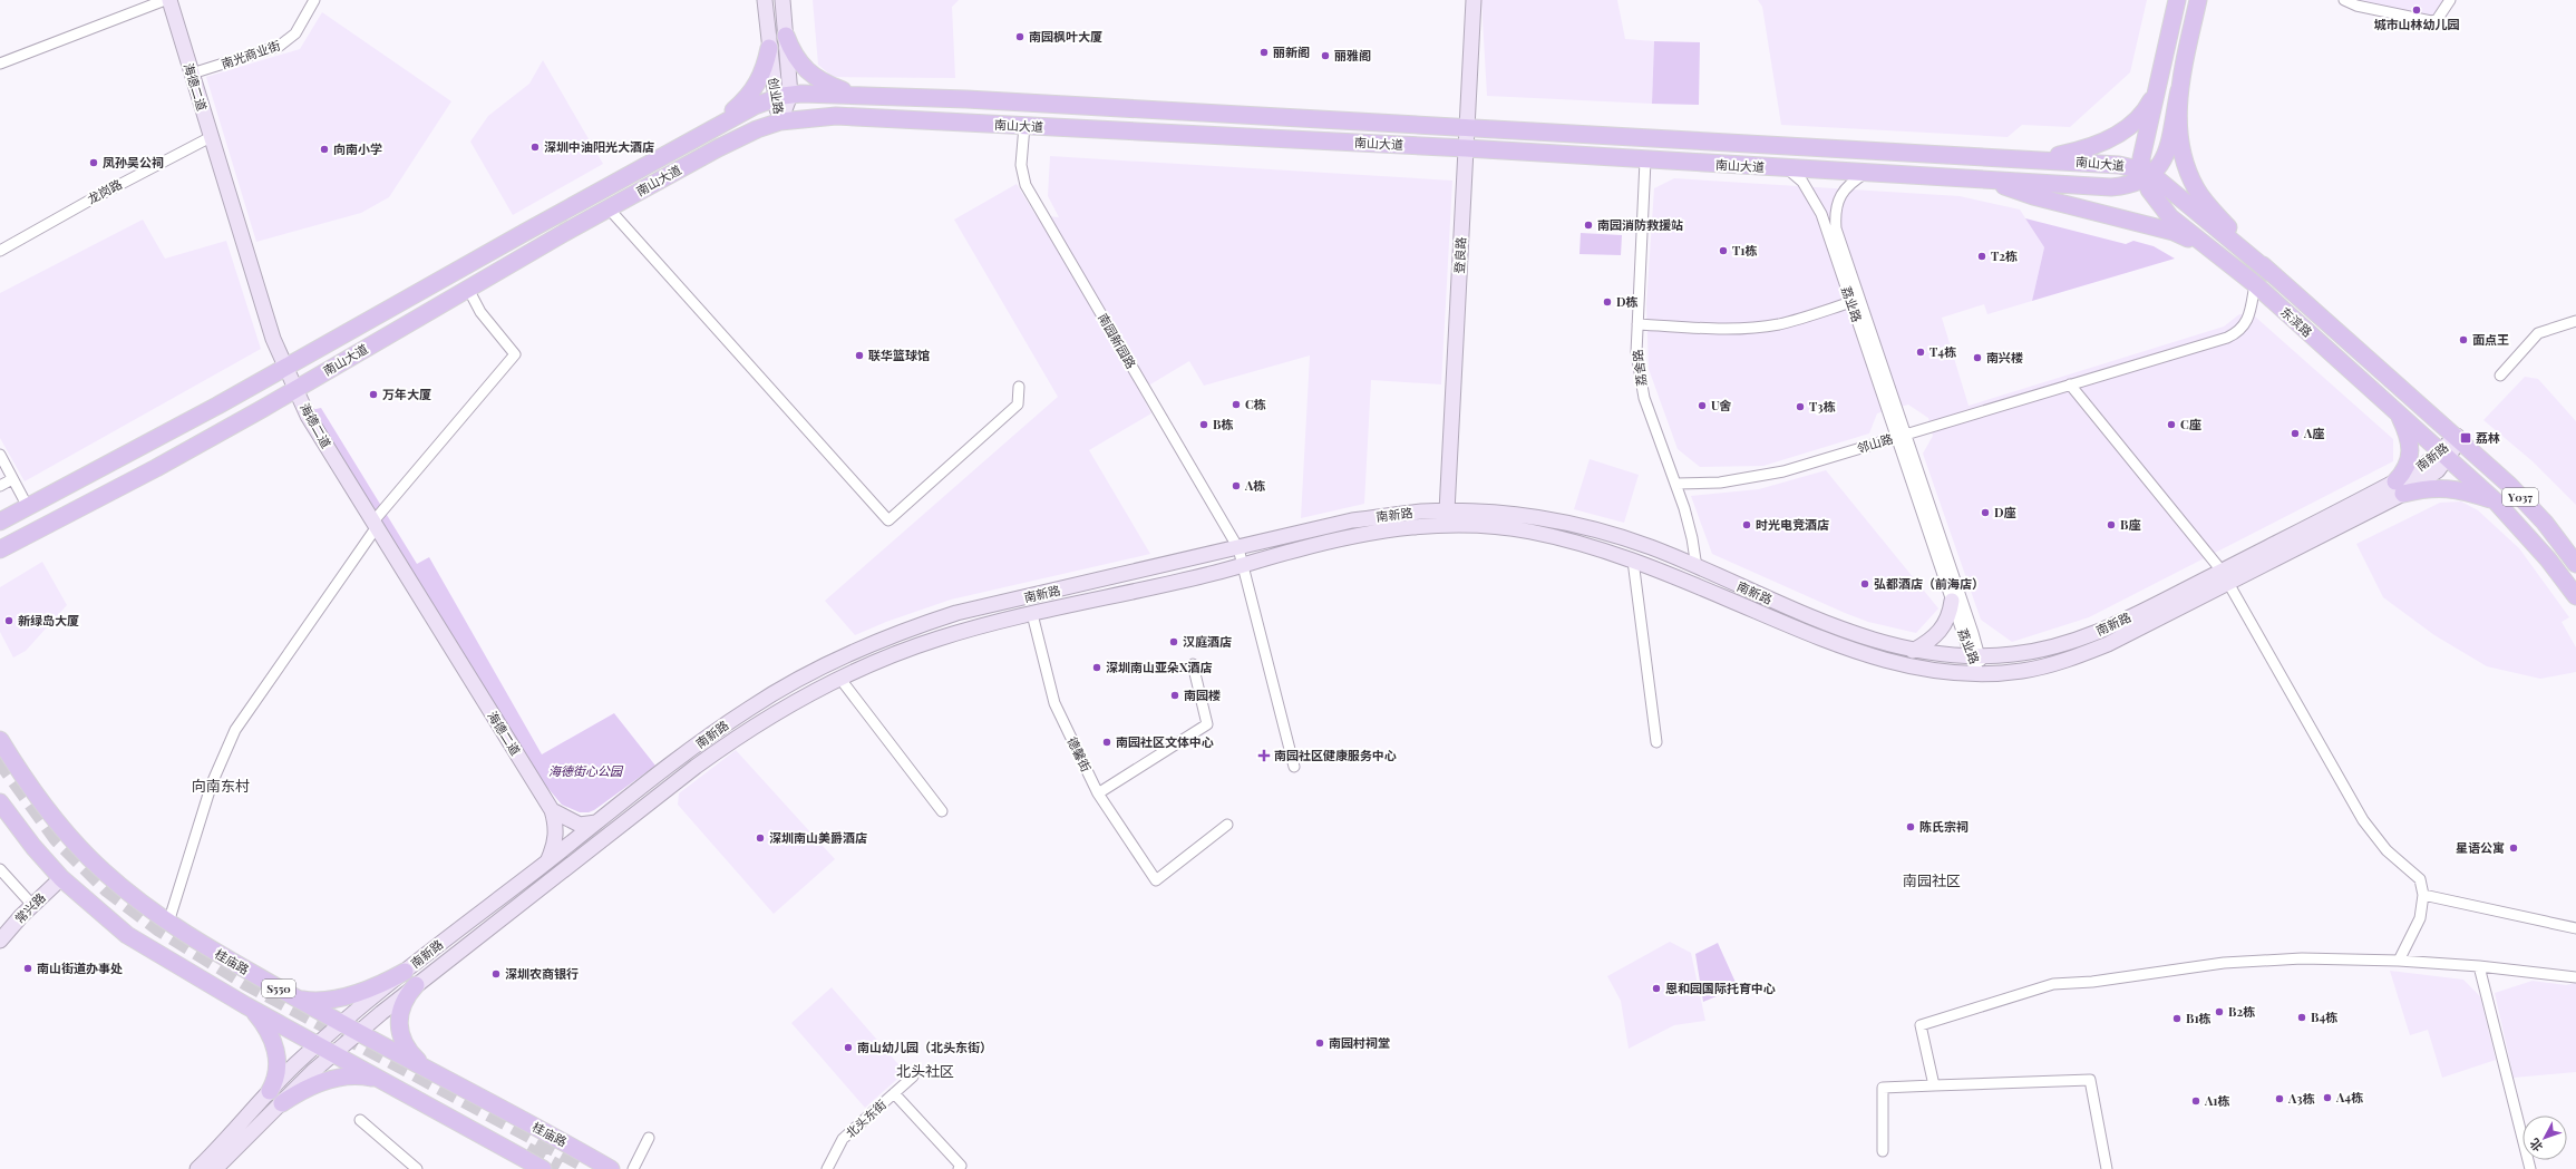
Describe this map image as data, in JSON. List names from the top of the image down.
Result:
{
  "streets": {
    "main road": [
      "海德二道",
      "创业路",
      "南山大道",
      "登良路",
      "东滨路",
      "南新路",
      "Y037",
      "常兴路",
      "桂庙路",
      "S550"
    ],
    "street": [
      "南光商业街",
      "龙岗路",
      "荔业路",
      "南园新园路",
      "荔舍路",
      "邻山路",
      "德馨街",
      "北头东街"
    ]
  },
  "crossings": [
    ["南光商业街", "海德二道"],
    ["海德二道", "南山大道"],
    ["海德二道", "龙岗路"],
    ["海德二道", "南新路"],
    ["创业路", "南山大道"],
    ["南山大道", "登良路"],
    ["南山大道", "荔业路"],
    ["南山大道", "东滨路"],
    ["南山大道", "南园新园路"],
    ["南山大道", "荔舍路"],
    ["登良路", "南新路"],
    ["荔业路", "邻山路"],
    ["荔业路", "南新路"],
    ["东滨路", "邻山路"],
    ["东滨路", "南新路"],
    ["南园新园路", "南新路"],
    ["荔舍路", "邻山路"],
    ["荔舍路", "南新路"],
    ["南新路", "德馨街"],
    ["南新路", "桂庙路"],
    ["南新路", "S550"],
    ["常兴路", "S550"]
  ],
  "districts": ["向南东村", "南园社区", "北头社区"],
  "parks": ["海德街心公园"],
  "places": {
    "other": [
      "城市山林幼儿园",
      "南园枫叶大厦",
      "丽新阁",
      "丽雅阁",
      "深圳中油阳光大酒店",
      "向南小学",
      "凤孙吴公祠",
      "南园消防救援站",
      "T1栋",
      "T2栋",
      "D栋",
      "面点王",
      "T4栋",
      "联华篮球馆",
      "南兴楼",
      "万年大厦",
      "C栋",
      "U舍",
      "T3栋",
      "B栋",
      "C座",
      "A座",
      "A栋",
      "D座",
      "时光电竞酒店",
      "B座",
      "弘都酒店（前海店）",
      "新绿岛大厦",
      "汉庭酒店",
      "深圳南山亚朵X酒店",
      "南园楼",
      "南园社区文体中心",
      "陈氏宗祠",
      "深圳南山美爵酒店",
      "星语公寓",
      "南山街道办事处",
      "深圳农商银行",
      "恩和园国际托育中心",
      "B2栋",
      "B4栋",
      "B1栋",
      "南园村祠堂",
      "南山幼儿园（北头东街）",
      "A4栋",
      "A3栋",
      "A1栋"
    ],
    "transit": ["荔林"],
    "health": ["南园社区健康服务中心"]
  },
  "north": "bottom left"
}
